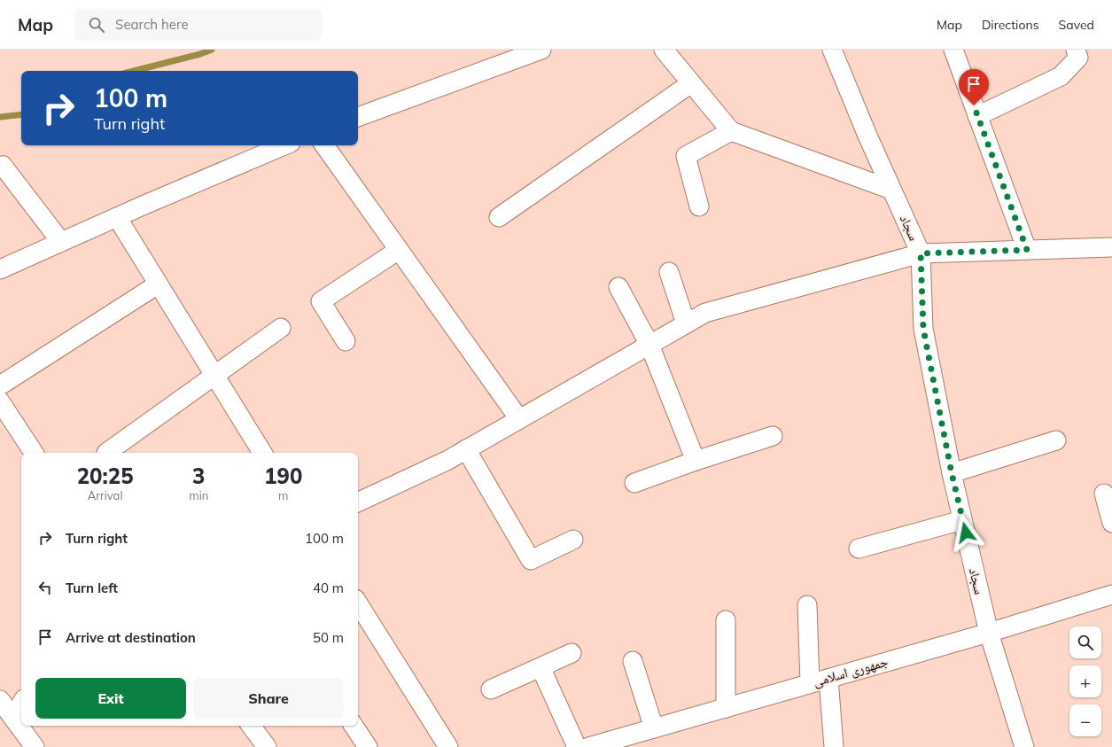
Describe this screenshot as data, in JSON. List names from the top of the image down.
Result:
{
  "streets": {
    "street": ["سجاد", "جمهوری اسلامی"]
  },
  "crossings": [
    ["سجاد", "جمهوری اسلامی"]
  ],
  "page": {
    "header": "Map",
    "search": "Search here",
    "nav": ["Map", "Directions", "Saved"],
    "turn": ["100 m", "Turn right"],
    "eta": [
      "20:25",
      "Arrival",
      "3",
      "min",
      "190",
      "m"
    ],
    "list": [
      {
        "name": "Turn right",
        "value": "100 m"
      },
      {
        "name": "Turn left",
        "value": "40 m"
      },
      {
        "name": "Arrive at destination",
        "value": "50 m"
      }
    ],
    "map_buttons": ["+", "−"],
    "buttons": ["Exit", "Share"]
  }
}
